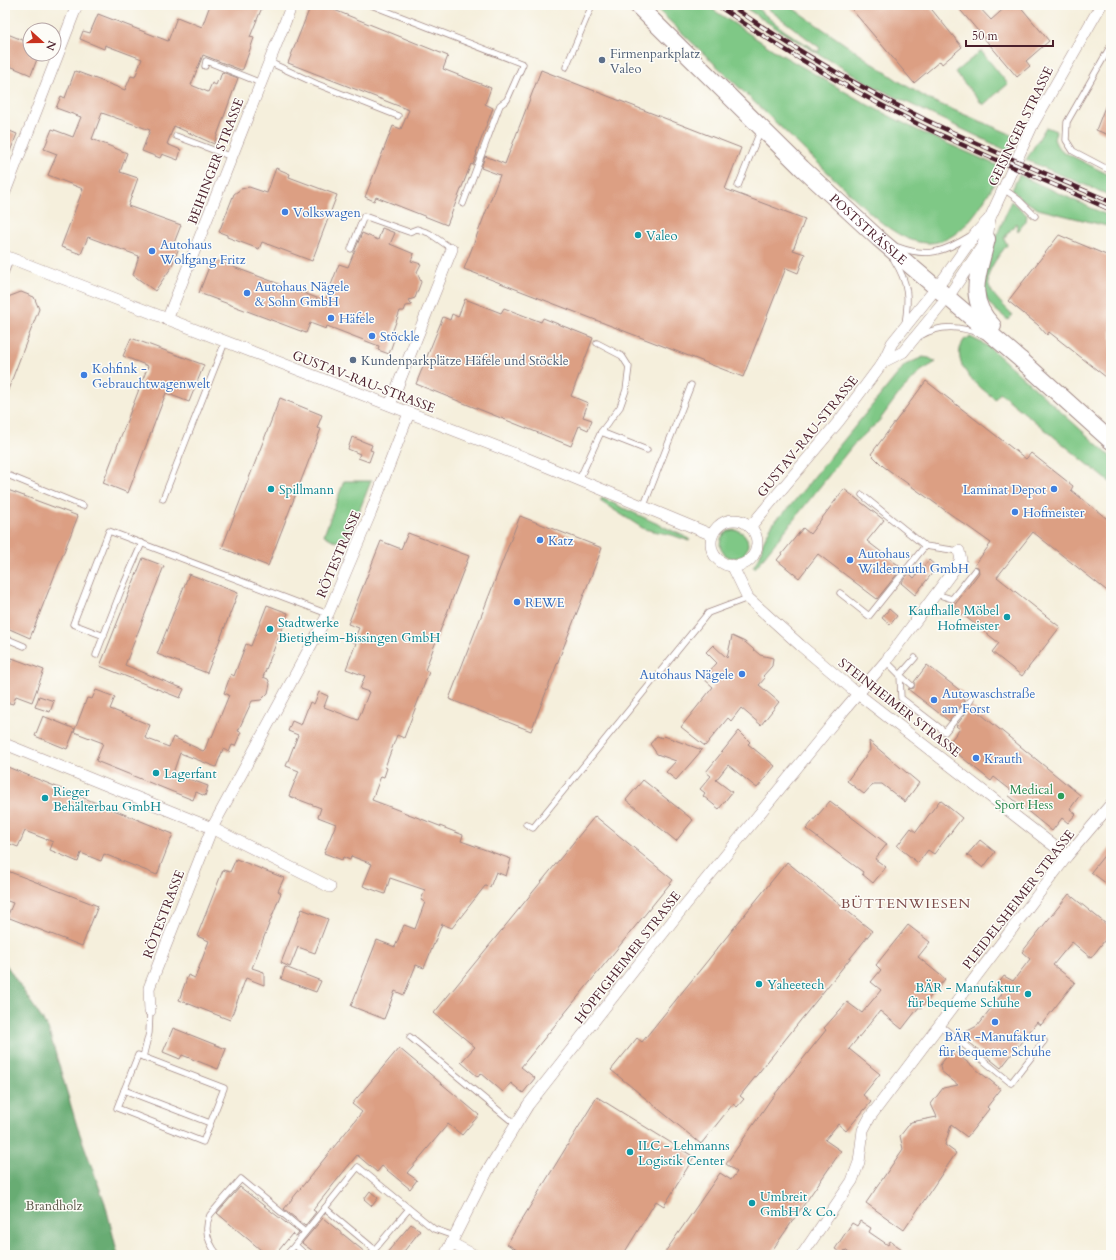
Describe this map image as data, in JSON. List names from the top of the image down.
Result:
{
  "streets": {
    "main road": ["POSTSTRÄSSLE"],
    "street": [
      "GEISINGER STRASSE",
      "BEIHINGER STRASSE",
      "GUSTAV-RAU-STRASSE",
      "RÖTESTRASSE",
      "STEINHEIMER STRASSE",
      "PLEIDELSHEIMER STRASSE",
      "HÖPFIGHEIMER STRASSE"
    ]
  },
  "crossings": [
    ["GEISINGER STRASSE", "POSTSTRÄSSLE"],
    ["GEISINGER STRASSE", "GUSTAV-RAU-STRASSE"],
    ["BEIHINGER STRASSE", "GUSTAV-RAU-STRASSE"],
    ["POSTSTRÄSSLE", "GUSTAV-RAU-STRASSE"],
    ["GUSTAV-RAU-STRASSE", "RÖTESTRASSE"],
    ["GUSTAV-RAU-STRASSE", "STEINHEIMER STRASSE"],
    ["STEINHEIMER STRASSE", "PLEIDELSHEIMER STRASSE"],
    ["STEINHEIMER STRASSE", "HÖPFIGHEIMER STRASSE"]
  ],
  "districts": ["BÜTTENWIESEN"],
  "parks": ["Brandholz"],
  "places": [
    "Firmenparkplatz Valeo",
    "Volkswagen",
    "Valeo",
    "Autohaus Wolfgang Fritz",
    "Autohaus Nägele & Sohn GmbH",
    "Häfele",
    "Stöckle",
    "Kundenparkplätze Häfele und Stöckle",
    "Kohfink - Gebrauchtwagenwelt",
    "Spillmann",
    "Laminat Depot",
    "Hofmeister",
    "Katz",
    "Autohaus Wildermuth GmbH",
    "REWE",
    "Kaufhalle Möbel Hofmeister",
    "Stadtwerke Bietigheim-Bissingen GmbH",
    "Autohaus Nägele",
    "Autowaschstraße am Forst",
    "Krauth",
    "Lagerfant",
    "Medical Sport Hess",
    "Rieger Behälterbau GmbH",
    "Yaheetech",
    "BÄR - Manufaktur für bequeme Schuhe",
    "BÄR -Manufaktur für bequeme Schuhe",
    "ILC - Lehmanns Logistik Center",
    "Umbreit GmbH & Co."
  ],
  "scale_bar": "50 m",
  "north": "right"
}
